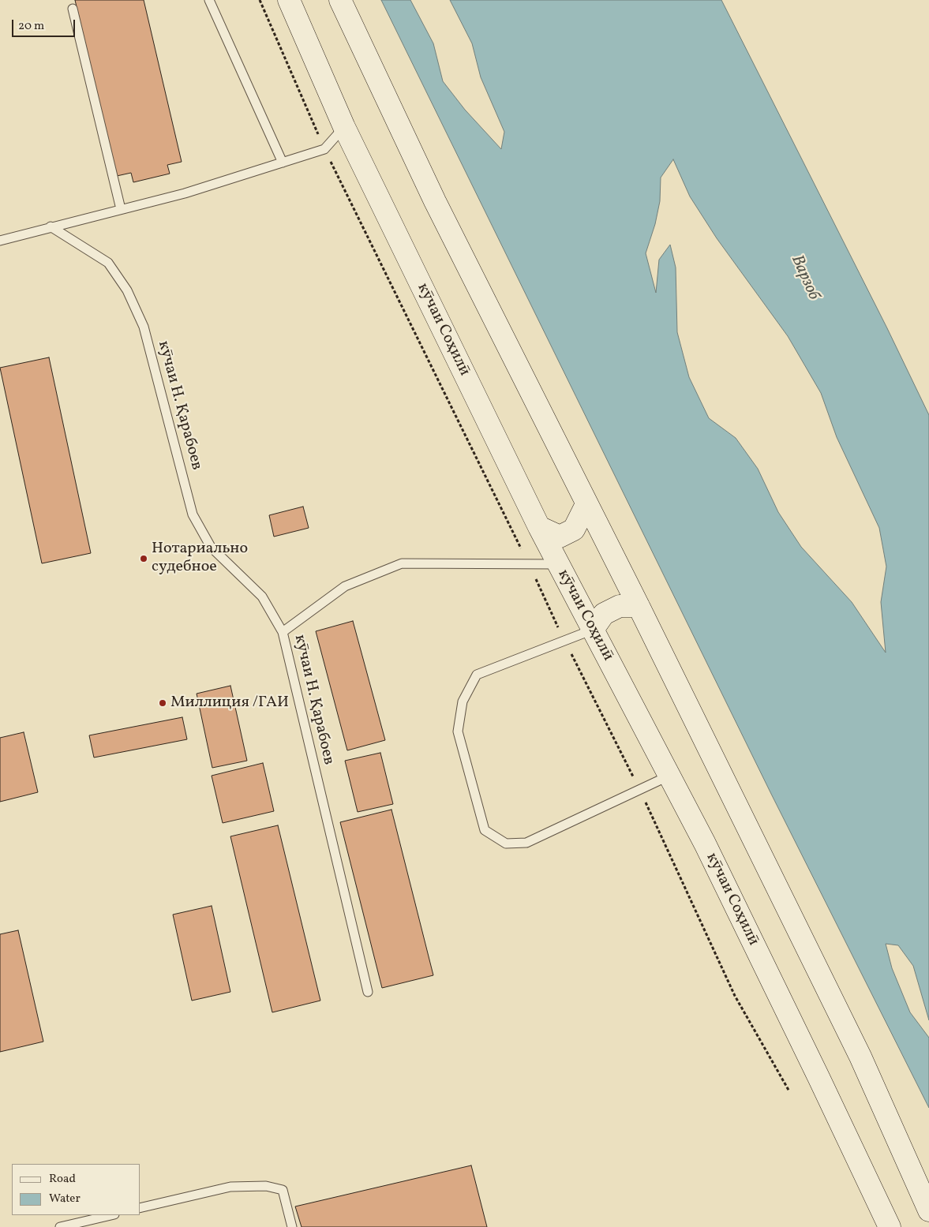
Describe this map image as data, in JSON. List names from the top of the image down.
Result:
{
  "streets": {
    "main road": ["кӯчаи Соҳилӣ"],
    "lane": ["кӯчаи Н. Қарабоев"]
  },
  "water": ["Варзоб"],
  "places": ["Нотариально судебное", "Миллиция /ГАИ"],
  "legend": ["Road", "Water"],
  "scale_bar": "20 m"
}
